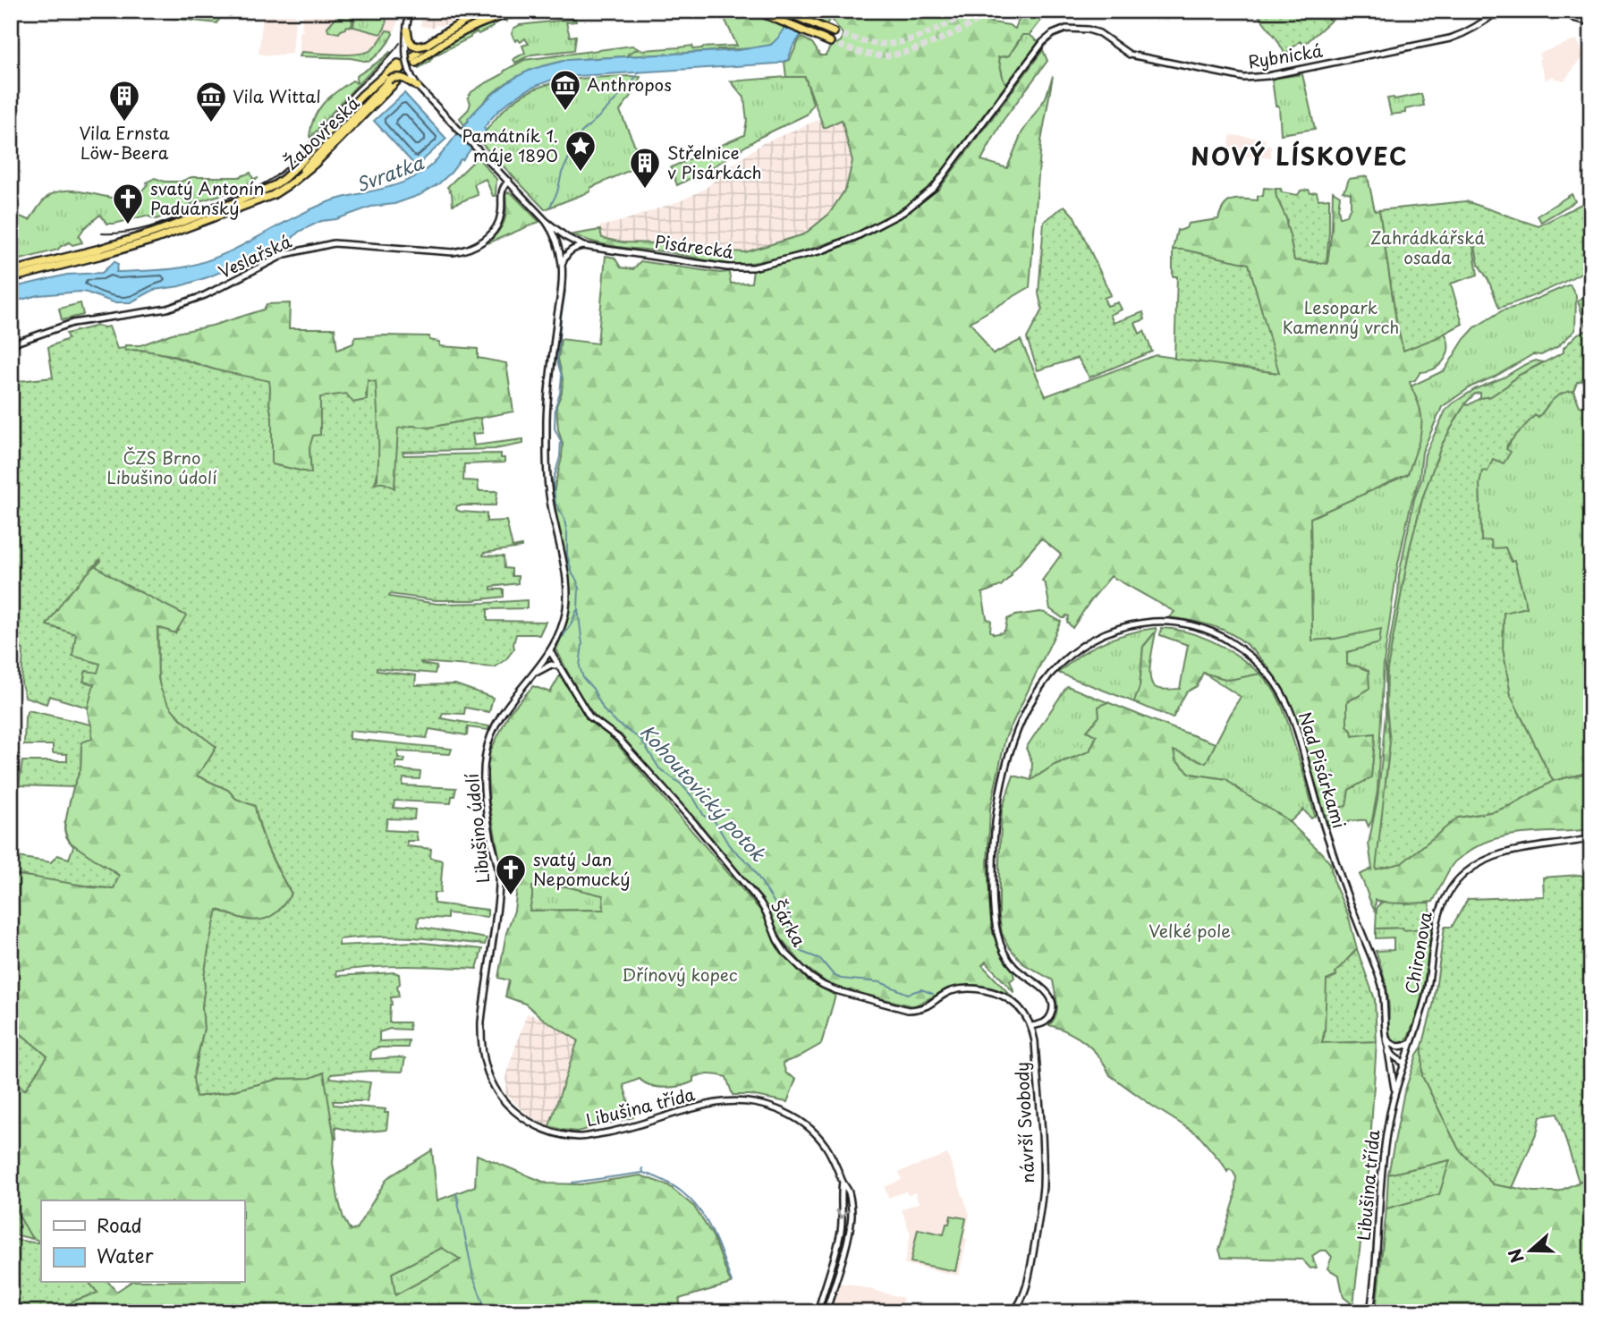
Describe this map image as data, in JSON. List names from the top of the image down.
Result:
{
  "streets": {
    "highway": ["Žabovřeská"],
    "street": [
      "Rybnická",
      "Pisárecká",
      "Veslařská",
      "Nad Pisárkami",
      "Libušino údolí",
      "Šárka",
      "Chironova",
      "Libušina třída",
      "návrší Svobody"
    ]
  },
  "crossings": [
    ["Rybnická", "Pisárecká"],
    ["Pisárecká", "Veslařská"],
    ["Pisárecká", "Libušino údolí"],
    ["Nad Pisárkami", "Šárka"],
    ["Nad Pisárkami", "Chironova"],
    ["Nad Pisárkami", "Libušina třída"],
    ["Nad Pisárkami", "návrší Svobody"],
    ["Libušino údolí", "Šárka"],
    ["Libušino údolí", "Libušina třída"],
    ["Šárka", "návrší Svobody"],
    ["Chironova", "Libušina třída"]
  ],
  "districts": ["NOVÝ LÍSKOVEC"],
  "water": ["Svratka", "Kohoutovický potok"],
  "parks": [
    "Zahrádkářská osada",
    "Lesopark Kamenný vrch",
    "ČZS Brno Libušino údolí",
    "Velké pole",
    "Dřínový kopec"
  ],
  "places": {
    "museum": ["Anthropos", "Vila Wittal"],
    "building": ["Vila Ernsta Löw-Beera", "Střelnice v Pisárkách"],
    "place": ["Památník 1. máje 1890"],
    "church": ["svatý Antonín Paduánský", "svatý Jan Nepomucký"]
  },
  "legend": ["Road", "Water"],
  "north": "left"
}
